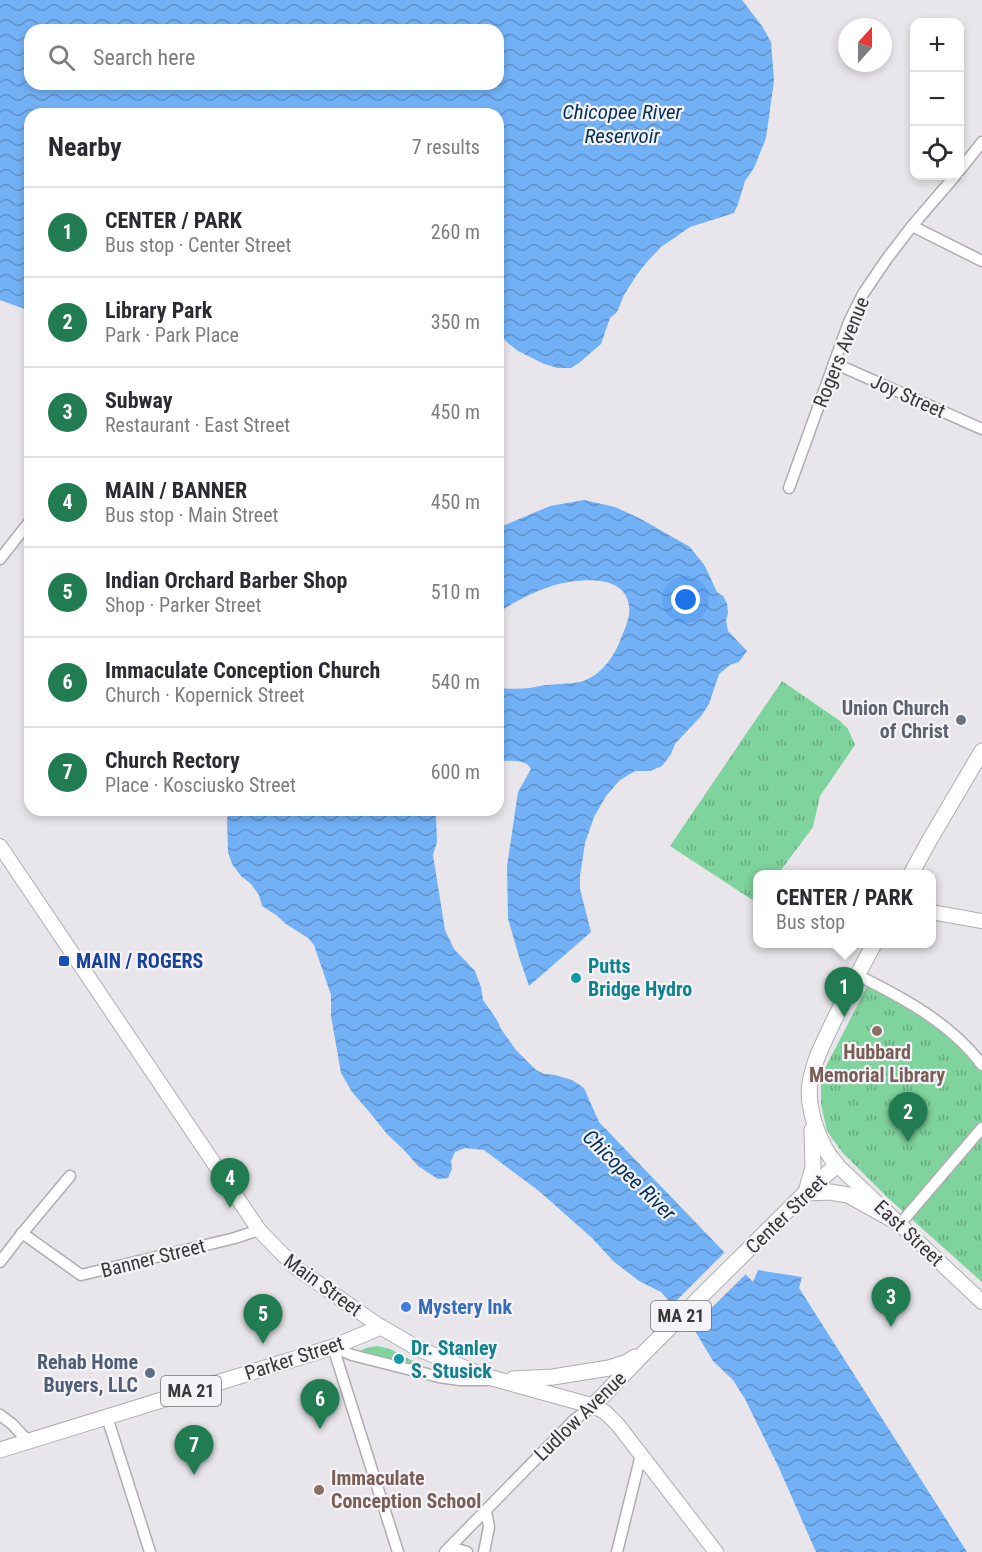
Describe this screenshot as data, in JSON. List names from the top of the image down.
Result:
{
  "streets": {
    "main road": [
      "Center Street",
      "East Street",
      "Main Street",
      "MA 21",
      "Parker Street",
      "Ludlow Avenue"
    ],
    "street": ["Rogers Avenue", "Joy Street", "Banner Street"]
  },
  "crossings": [
    ["Rogers Avenue", "Joy Street"],
    ["Center Street", "East Street"],
    ["Center Street", "Ludlow Avenue"],
    ["Banner Street", "Main Street"],
    ["Main Street", "Parker Street"],
    ["Main Street", "Ludlow Avenue"]
  ],
  "water": ["Chicopee River Reservoir", "Chicopee River"],
  "places": {
    "other": [
      "Union Church of Christ",
      "Putts Bridge Hydro",
      "Hubbard Memorial Library",
      "Mystery Ink",
      "Dr. Stanley S. Stusick",
      "Rehab Home Buyers, LLC",
      "Immaculate Conception School"
    ],
    "transit": ["MAIN / ROGERS"]
  },
  "north": "top",
  "page": {
    "map_buttons": ["+", "−"],
    "search": "Search here",
    "heading": ["Nearby", "7 results"],
    "list": [
      {
        "mark": "1",
        "name": "CENTER / PARK",
        "note": "Bus stop · Center Street",
        "value": "260 m"
      },
      {
        "mark": "2",
        "name": "Library Park",
        "note": "Park · Park Place",
        "value": "350 m"
      },
      {
        "mark": "3",
        "name": "Subway",
        "note": "Restaurant · East Street",
        "value": "450 m"
      },
      {
        "mark": "4",
        "name": "MAIN / BANNER",
        "note": "Bus stop · Main Street",
        "value": "450 m"
      },
      {
        "mark": "5",
        "name": "Indian Orchard Barber Shop",
        "note": "Shop · Parker Street",
        "value": "510 m"
      },
      {
        "mark": "6",
        "name": "Immaculate Conception Church",
        "note": "Church · Kopernick Street",
        "value": "540 m"
      },
      {
        "mark": "7",
        "name": "Church Rectory",
        "note": "Place · Kosciusko Street",
        "value": "600 m"
      }
    ],
    "popup": ["CENTER / PARK", "Bus stop"],
    "pins": [
      "1",
      "2",
      "4",
      "3",
      "5",
      "6",
      "7"
    ]
  }
}
